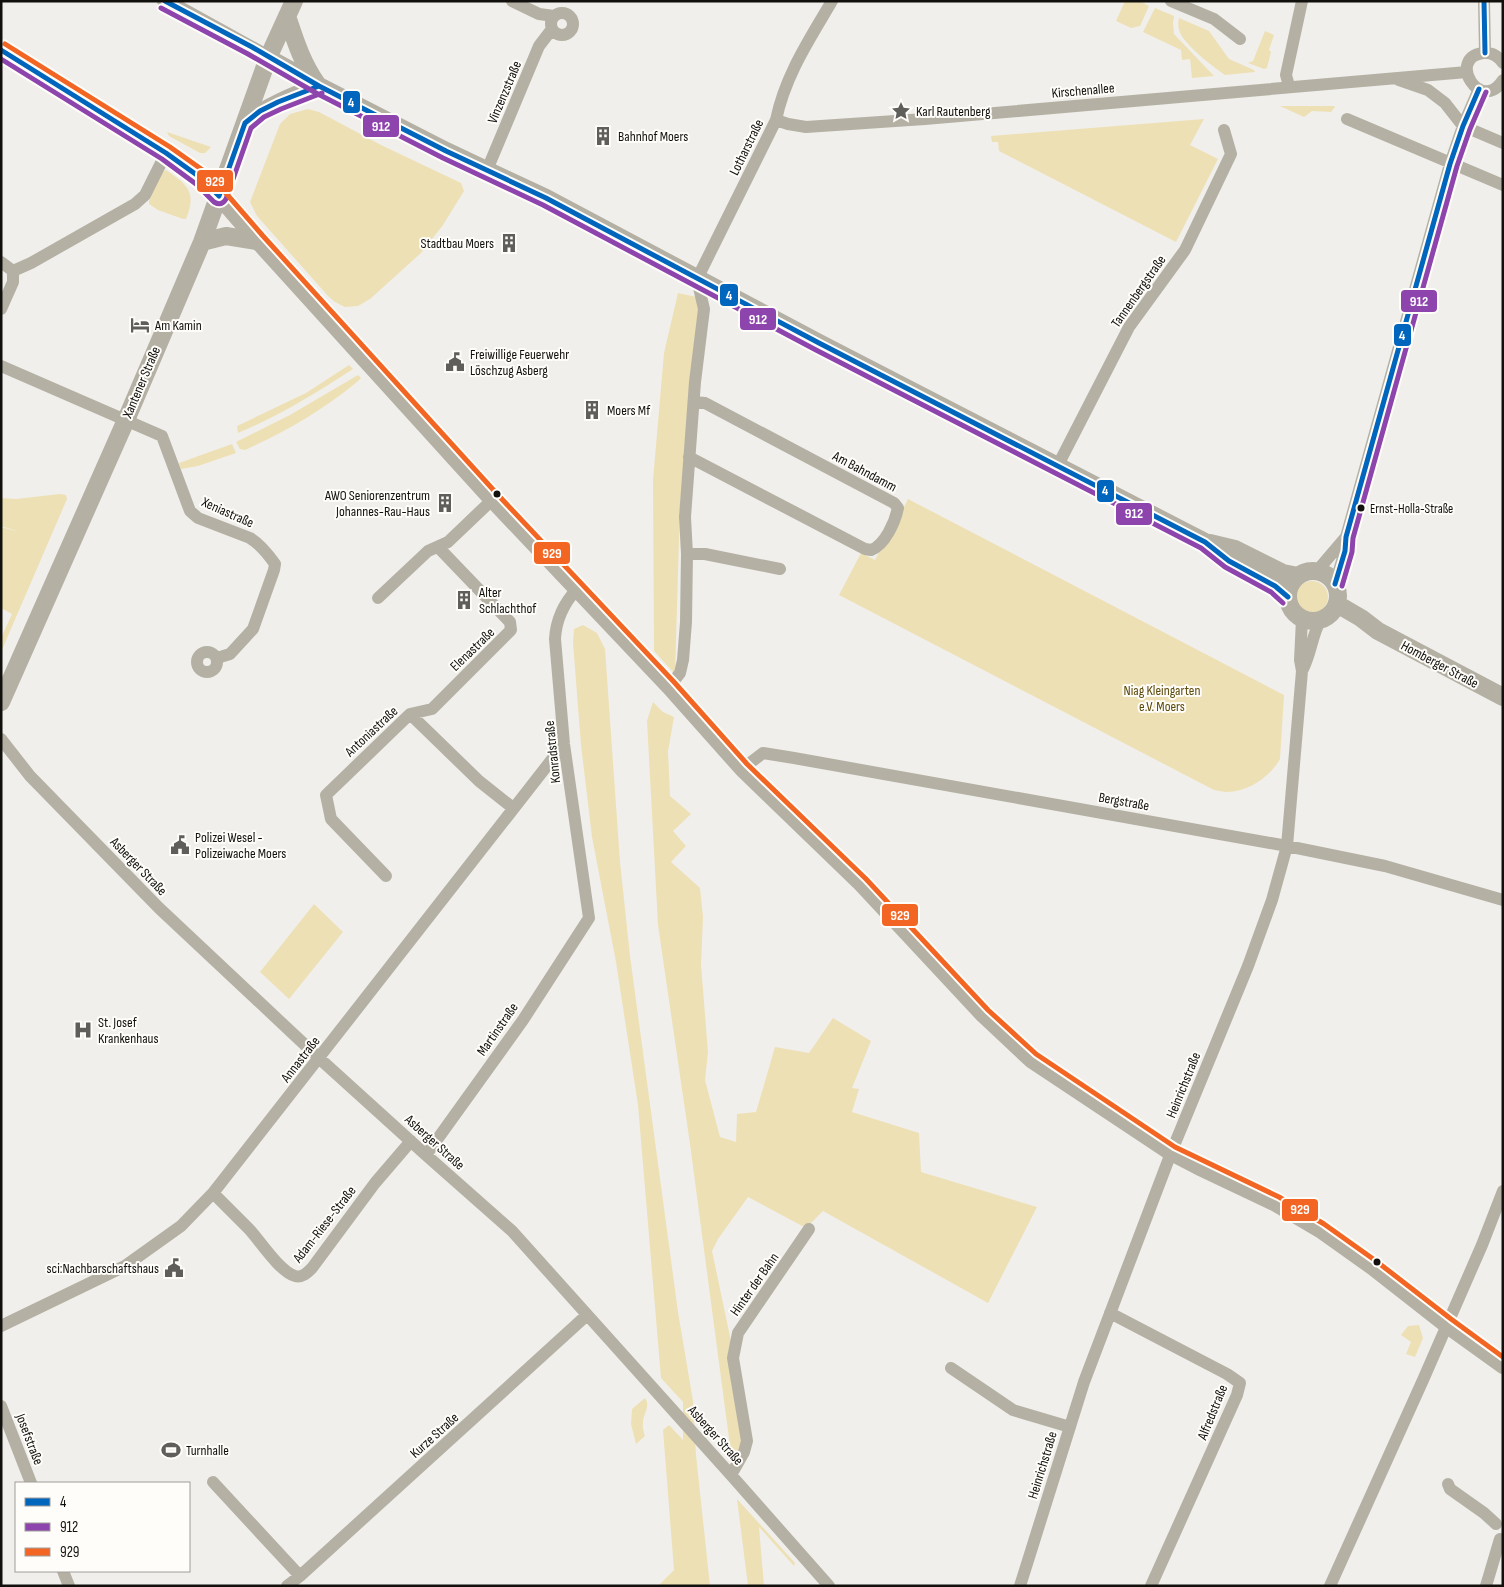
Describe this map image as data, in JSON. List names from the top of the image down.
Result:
{
  "streets": {
    "main road": ["Xantener Straße", "Homberger Straße"],
    "street": [
      "Kirschenallee",
      "Vinzenzstraße",
      "Lotharstraße",
      "Tannenbergstraße",
      "Am Bahndamm",
      "Xeniastraße",
      "Elenastraße",
      "Antoniastraße",
      "Konradstraße",
      "Bergstraße",
      "Asberger Straße",
      "Martinstraße",
      "Annastraße",
      "Heinrichstraße",
      "Adam-Riese-Straße",
      "Hinter der Bahn",
      "Alfredstraße",
      "Kurze Straße",
      "Josefstraße"
    ]
  },
  "crossings": [
    ["Kirschenallee", "Lotharstraße"],
    ["Xantener Straße", "Xeniastraße"],
    ["Elenastraße", "Antoniastraße"],
    ["Homberger Straße", "Heinrichstraße"],
    ["Antoniastraße", "Annastraße"],
    ["Konradstraße", "Martinstraße"],
    ["Konradstraße", "Annastraße"],
    ["Bergstraße", "Heinrichstraße"],
    ["Asberger Straße", "Martinstraße"],
    ["Asberger Straße", "Annastraße"],
    ["Asberger Straße", "Adam-Riese-Straße"],
    ["Asberger Straße", "Hinter der Bahn"],
    ["Asberger Straße", "Kurze Straße"],
    ["Annastraße", "Adam-Riese-Straße"],
    ["Heinrichstraße", "Alfredstraße"]
  ],
  "parks": ["Niag Kleingarten e.V. Moers"],
  "places": {
    "place": ["Karl Rautenberg"],
    "building": [
      "Bahnhof Moers",
      "Stadtbau Moers",
      "Moers Mf",
      "AWO Seniorenzentrum Johannes-Rau-Haus",
      "Alter Schlachthof"
    ],
    "hotel": ["Am Kamin"],
    "public building": ["Freiwillige Feuerwehr Löschzug Asberg", "Polizei Wesel - Polizeiwache Moers", "sci:Nachbarschaftshaus"],
    "other": ["Ernst-Holla-Straße"],
    "hospital": ["St. Josef Krankenhaus"],
    "sports": ["Turnhalle"]
  },
  "lines": ["transit line 4", "transit line 912", "transit line 929"],
  "legend": ["4", "912", "929"]
}
